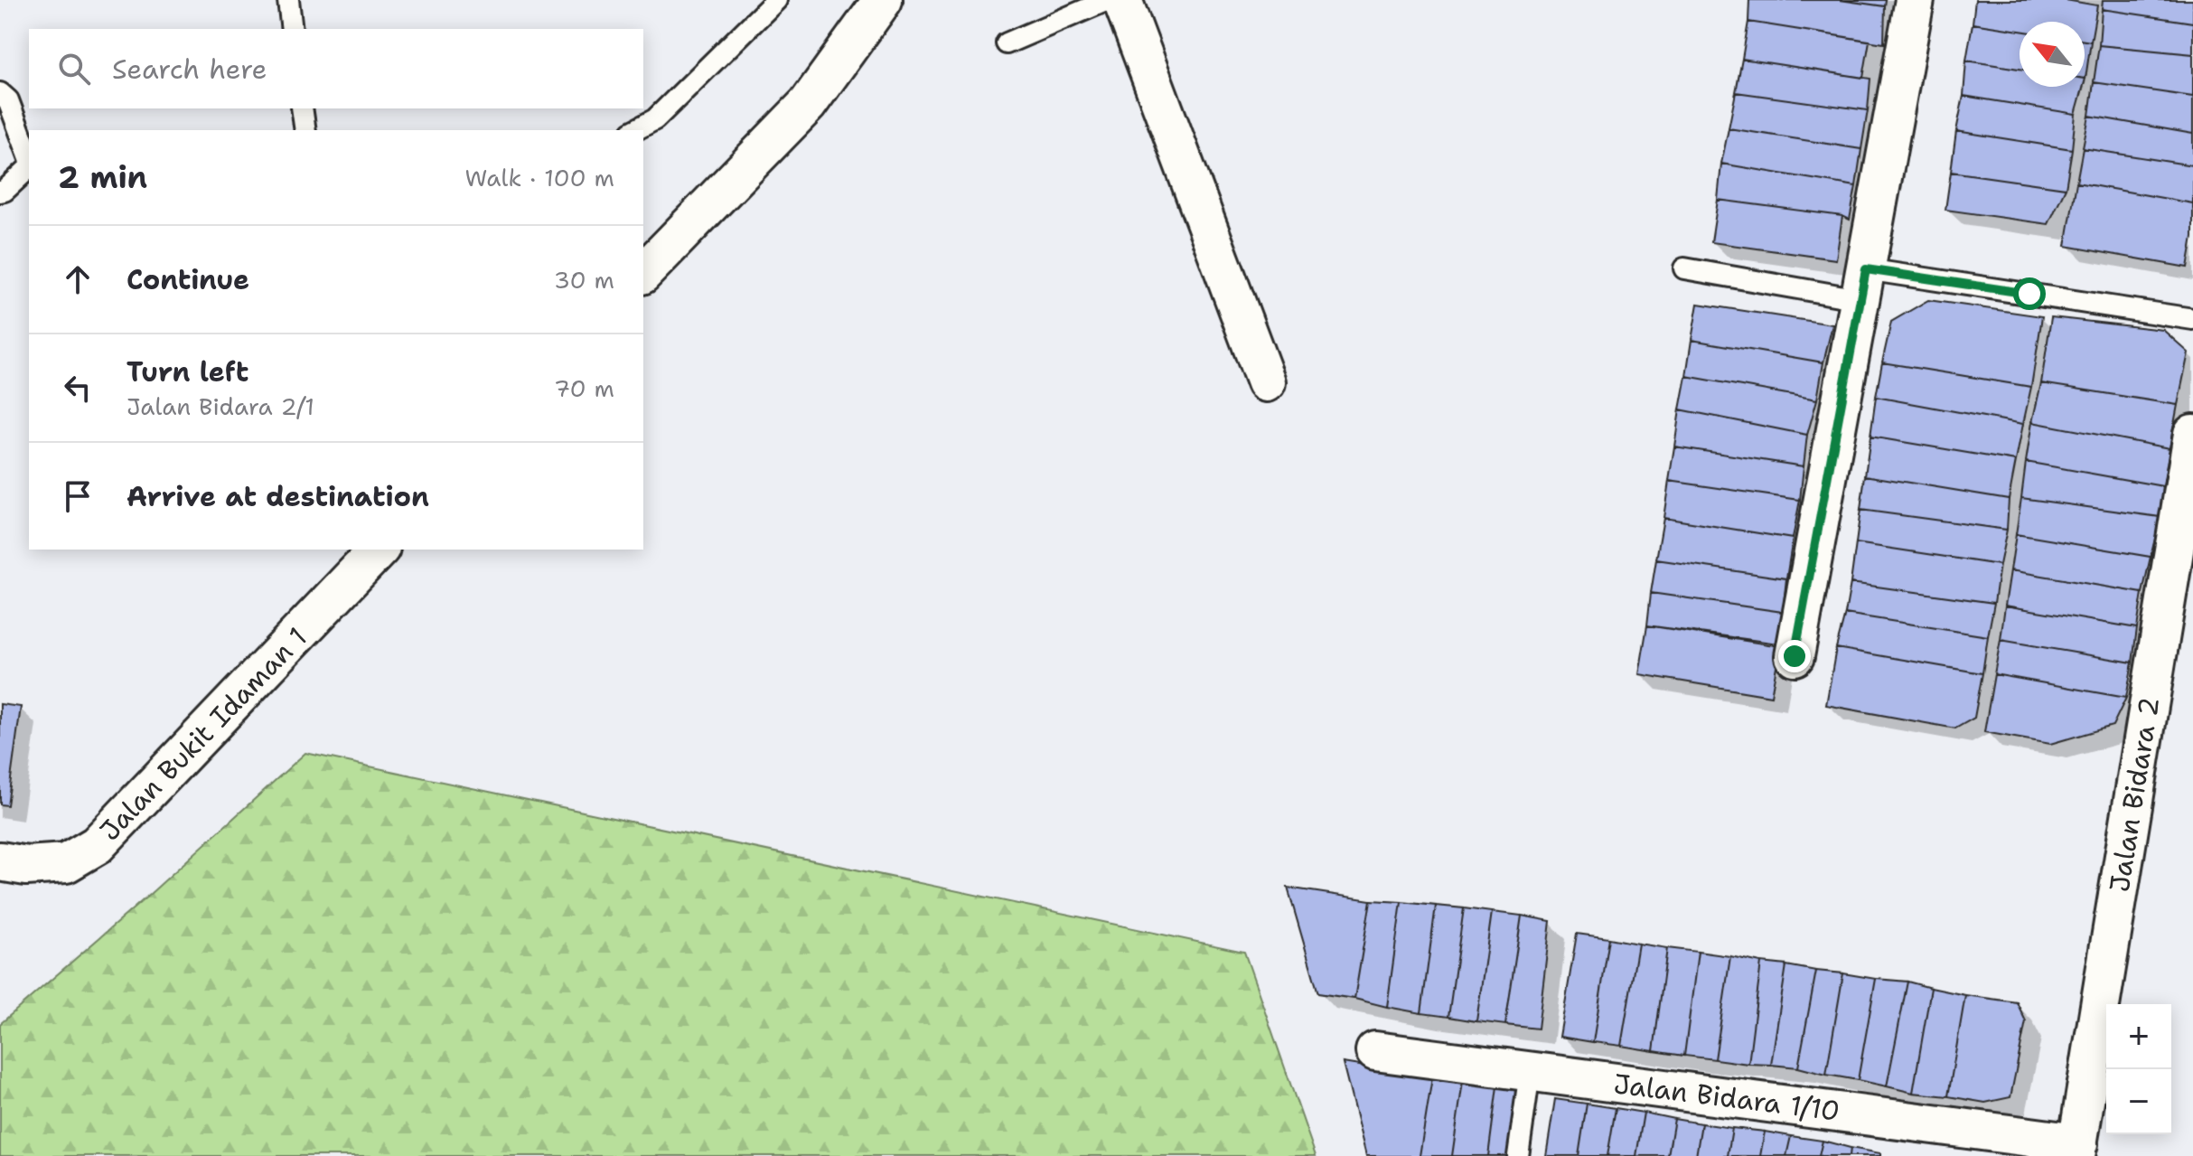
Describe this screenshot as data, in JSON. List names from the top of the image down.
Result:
{
  "streets": {
    "street": ["Jalan Bukit Idaman 1", "Jalan Bidara 2", "Jalan Bidara 1/10"]
  },
  "crossings": [
    ["Jalan Bidara 2", "Jalan Bidara 1/10"]
  ],
  "north": "top left",
  "page": {
    "search": "Search here",
    "heading": ["2 min", "Walk · 100 m"],
    "list": [
      ["Continue", "30 m"],
      ["Turn left", "Jalan Bidara 2/1", "70 m"],
      "Arrive at destination"
    ],
    "map_buttons": ["+", "−"]
  }
}
